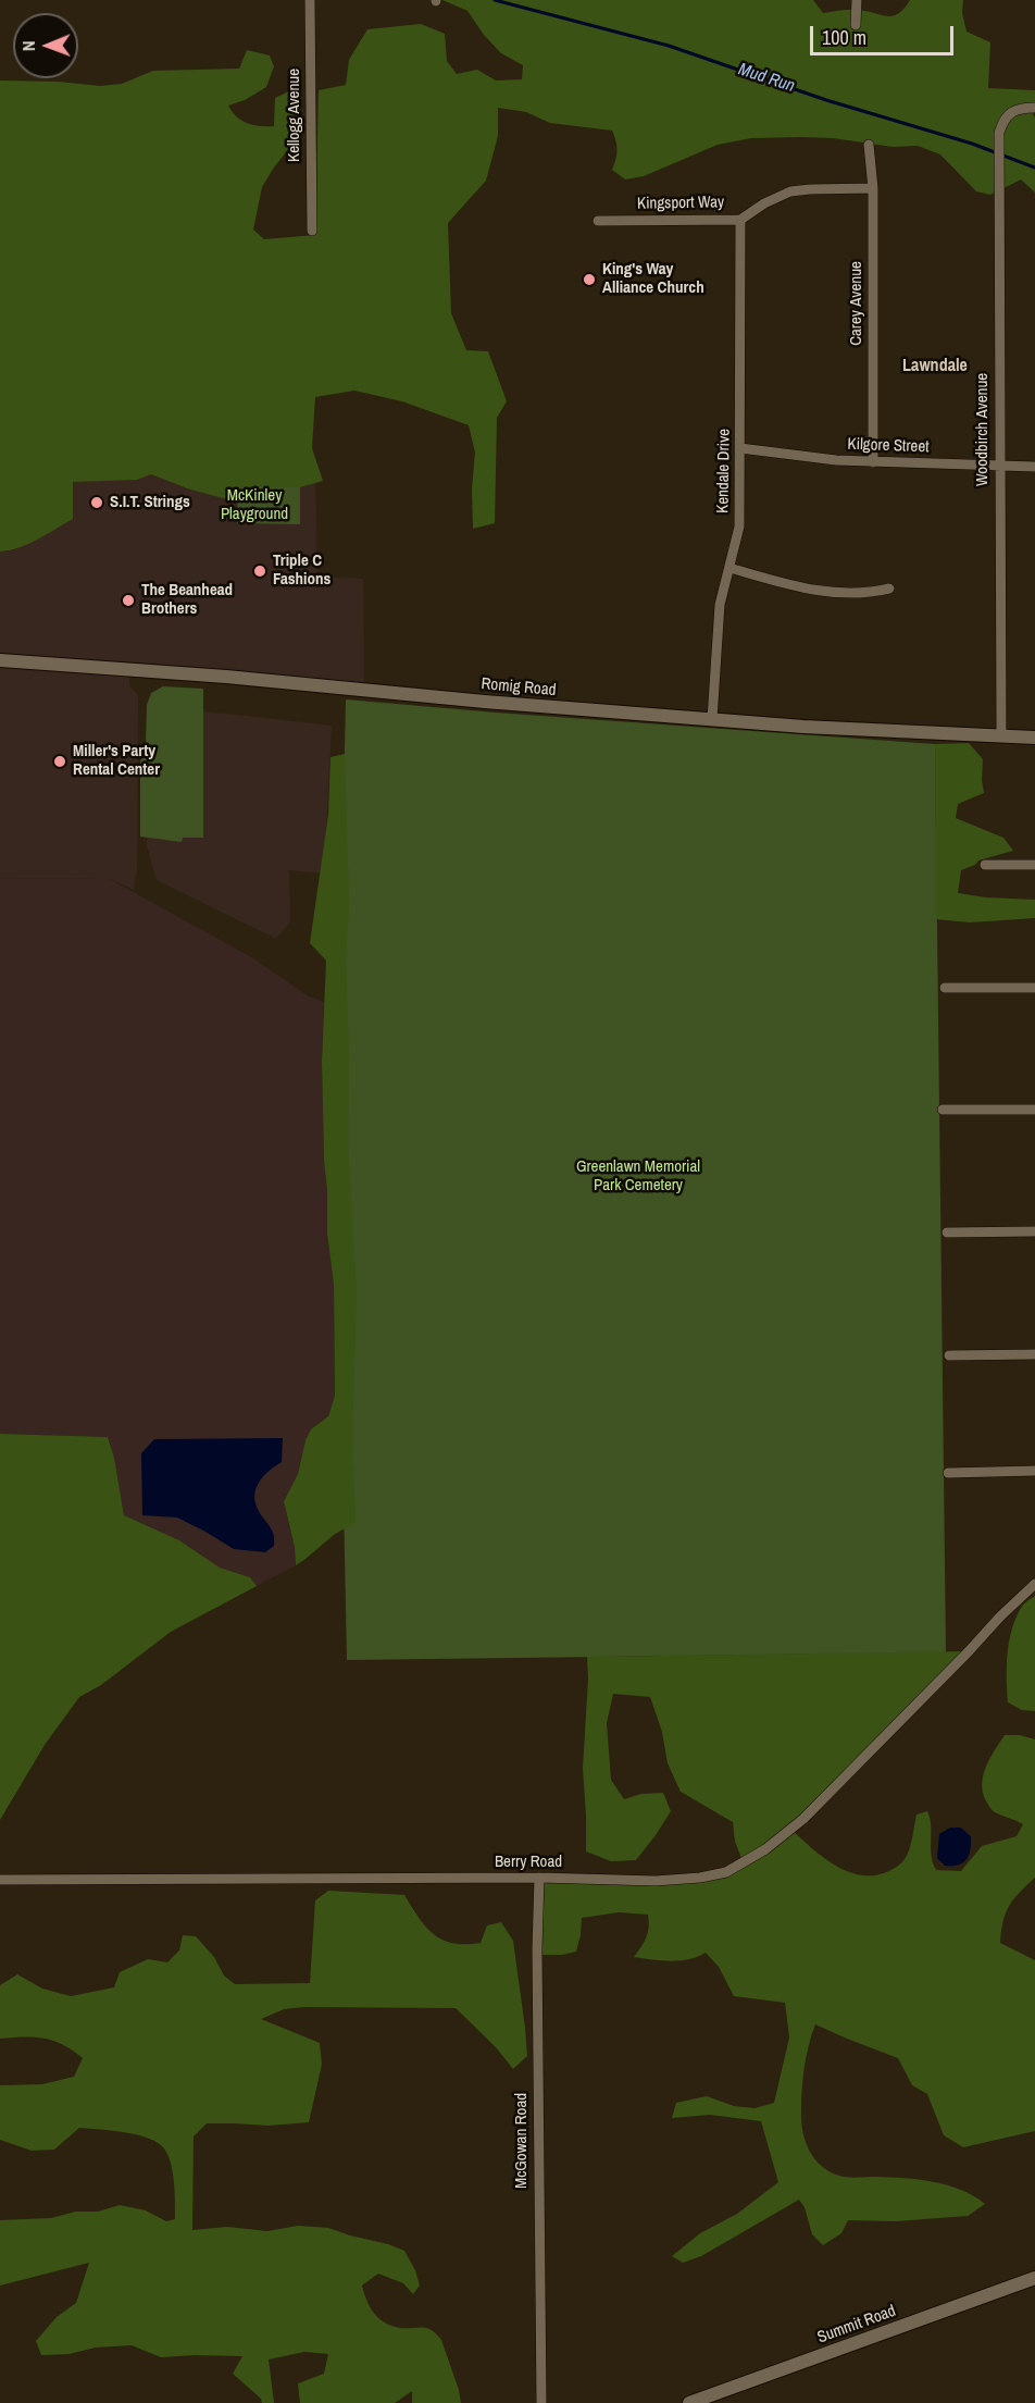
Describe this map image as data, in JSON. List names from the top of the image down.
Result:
{
  "streets": {
    "street": [
      "Kellogg Avenue",
      "Kingsport Way",
      "Carey Avenue",
      "Woodbirch Avenue",
      "Kilgore Street",
      "Kendale Drive",
      "Romig Road",
      "Berry Road",
      "McGowan Road",
      "Summit Road"
    ]
  },
  "crossings": [
    ["Kingsport Way", "Carey Avenue"],
    ["Kingsport Way", "Kendale Drive"],
    ["Carey Avenue", "Kilgore Street"],
    ["Woodbirch Avenue", "Kilgore Street"],
    ["Woodbirch Avenue", "Romig Road"],
    ["Kilgore Street", "Kendale Drive"],
    ["Kendale Drive", "Romig Road"],
    ["Berry Road", "McGowan Road"]
  ],
  "districts": ["Lawndale"],
  "water": ["Mud Run"],
  "parks": ["McKinley Playground", "Greenlawn Memorial Park Cemetery"],
  "places": [
    "King's Way Alliance Church",
    "S.I.T. Strings",
    "Triple C Fashions",
    "The Beanhead Brothers",
    "Miller's Party Rental Center"
  ],
  "scale_bar": "100 m",
  "north": "left"
}
